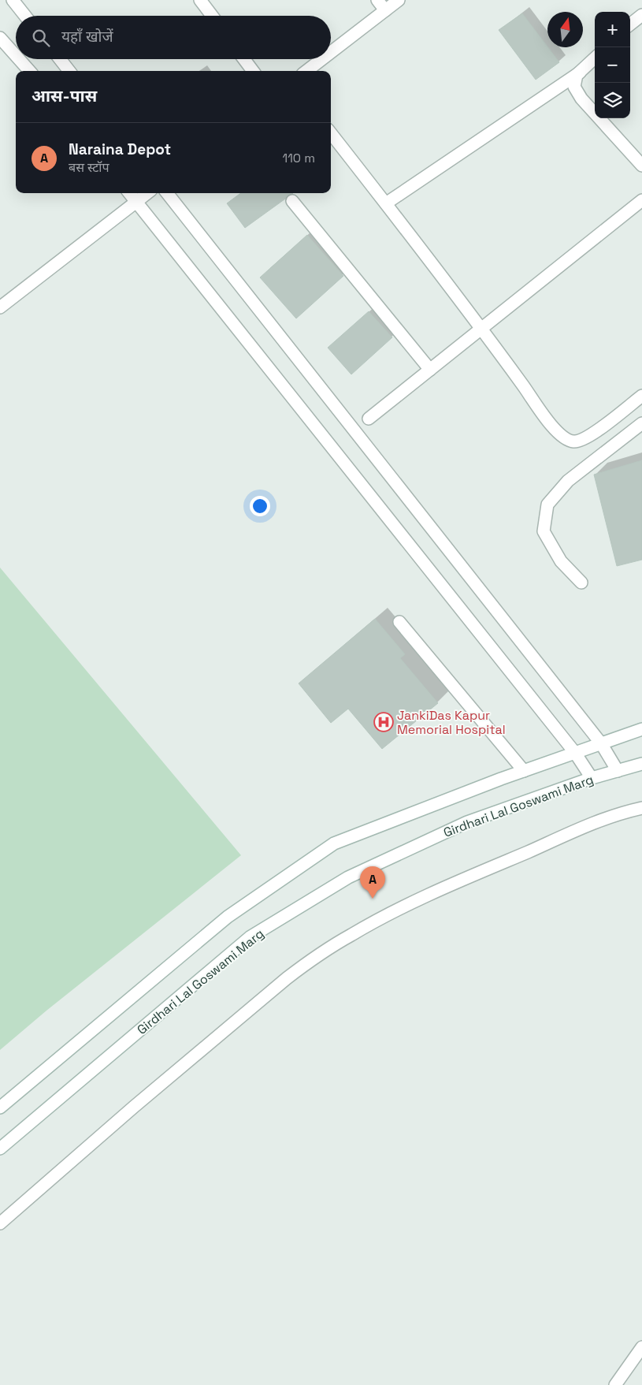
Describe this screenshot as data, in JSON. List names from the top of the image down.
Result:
{
  "streets": {
    "street": ["Girdhari Lal Goswami Marg"]
  },
  "places": {
    "hospital": ["JankiDas Kapur Memorial Hospital"]
  },
  "north": "top",
  "page": {
    "map_buttons": ["+", "−"],
    "search": "यहाँ खोजें",
    "heading": "आस-पास",
    "list": [
      {
        "mark": "A",
        "name": "Naraina Depot",
        "note": "बस स्टॉप",
        "value": "110 m"
      }
    ],
    "pins": "A"
  }
}
